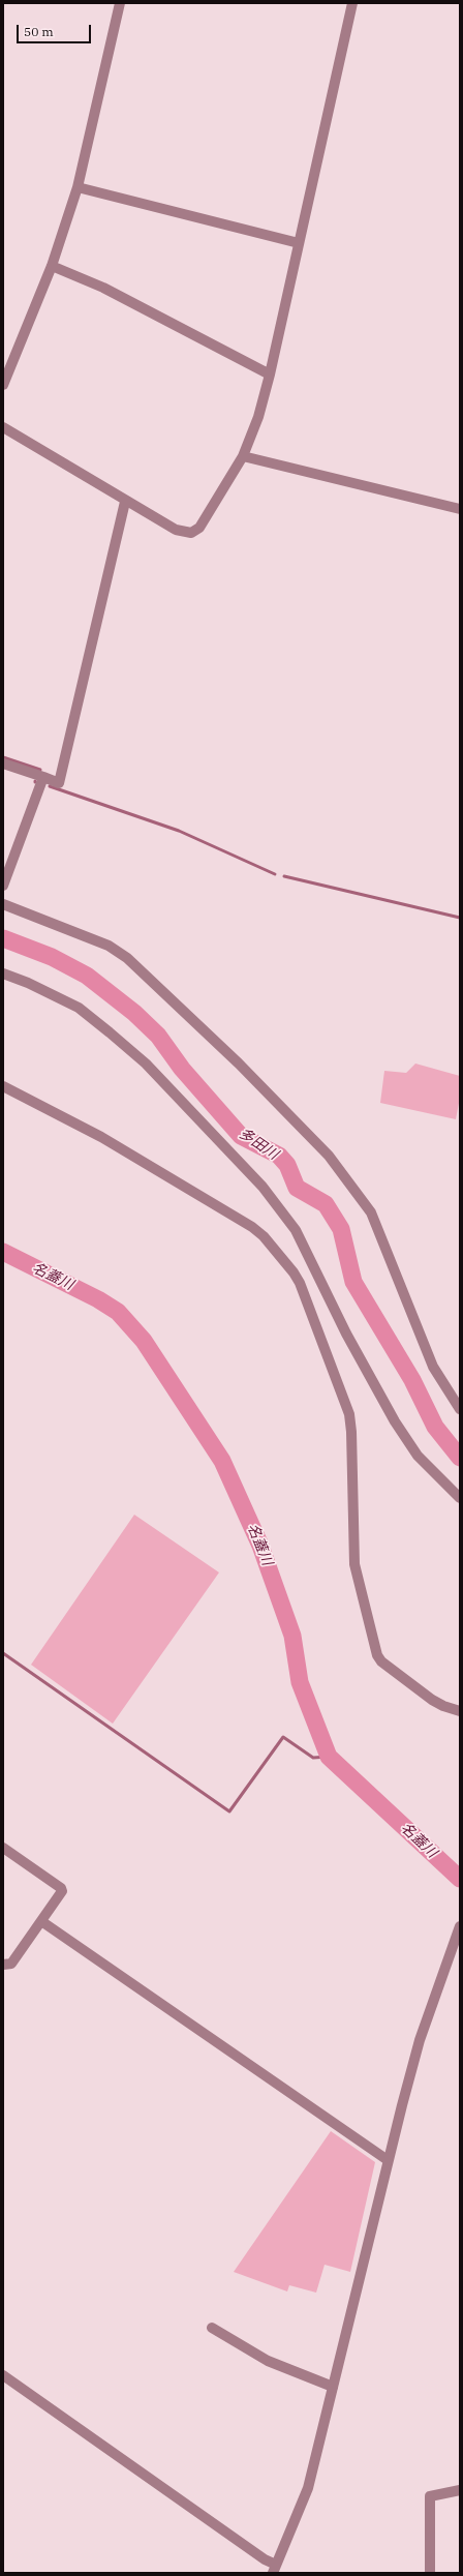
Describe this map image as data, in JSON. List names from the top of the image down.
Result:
{
  "water": ["多田川", "名蓋川"],
  "scale_bar": "50 m"
}
